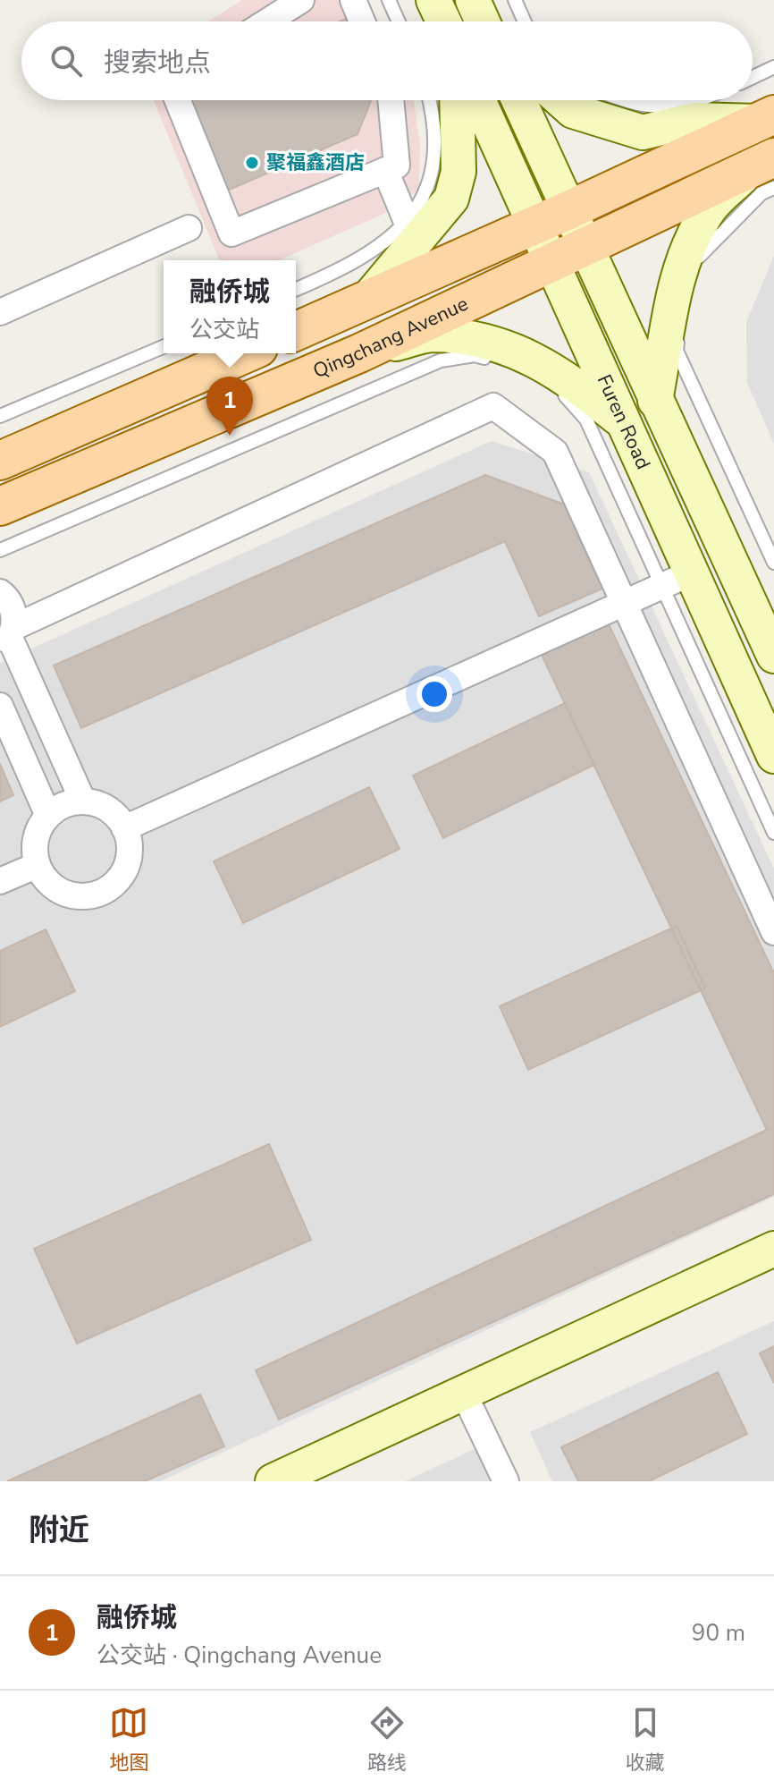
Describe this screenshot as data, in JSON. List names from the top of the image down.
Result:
{
  "streets": {
    "main road": ["Qingchang Avenue", "Furen Road"]
  },
  "crossings": [
    ["Qingchang Avenue", "Furen Road"]
  ],
  "places": ["聚福鑫酒店"],
  "page": {
    "search": "搜索地点",
    "popup": ["融侨城", "公交站"],
    "pins": "1",
    "heading": "附近",
    "list": [
      {
        "mark": "1",
        "name": "融侨城",
        "note": "公交站 · Qingchang Avenue",
        "value": "90 m"
      }
    ],
    "nav": ["地图", "路线", "收藏"]
  }
}
